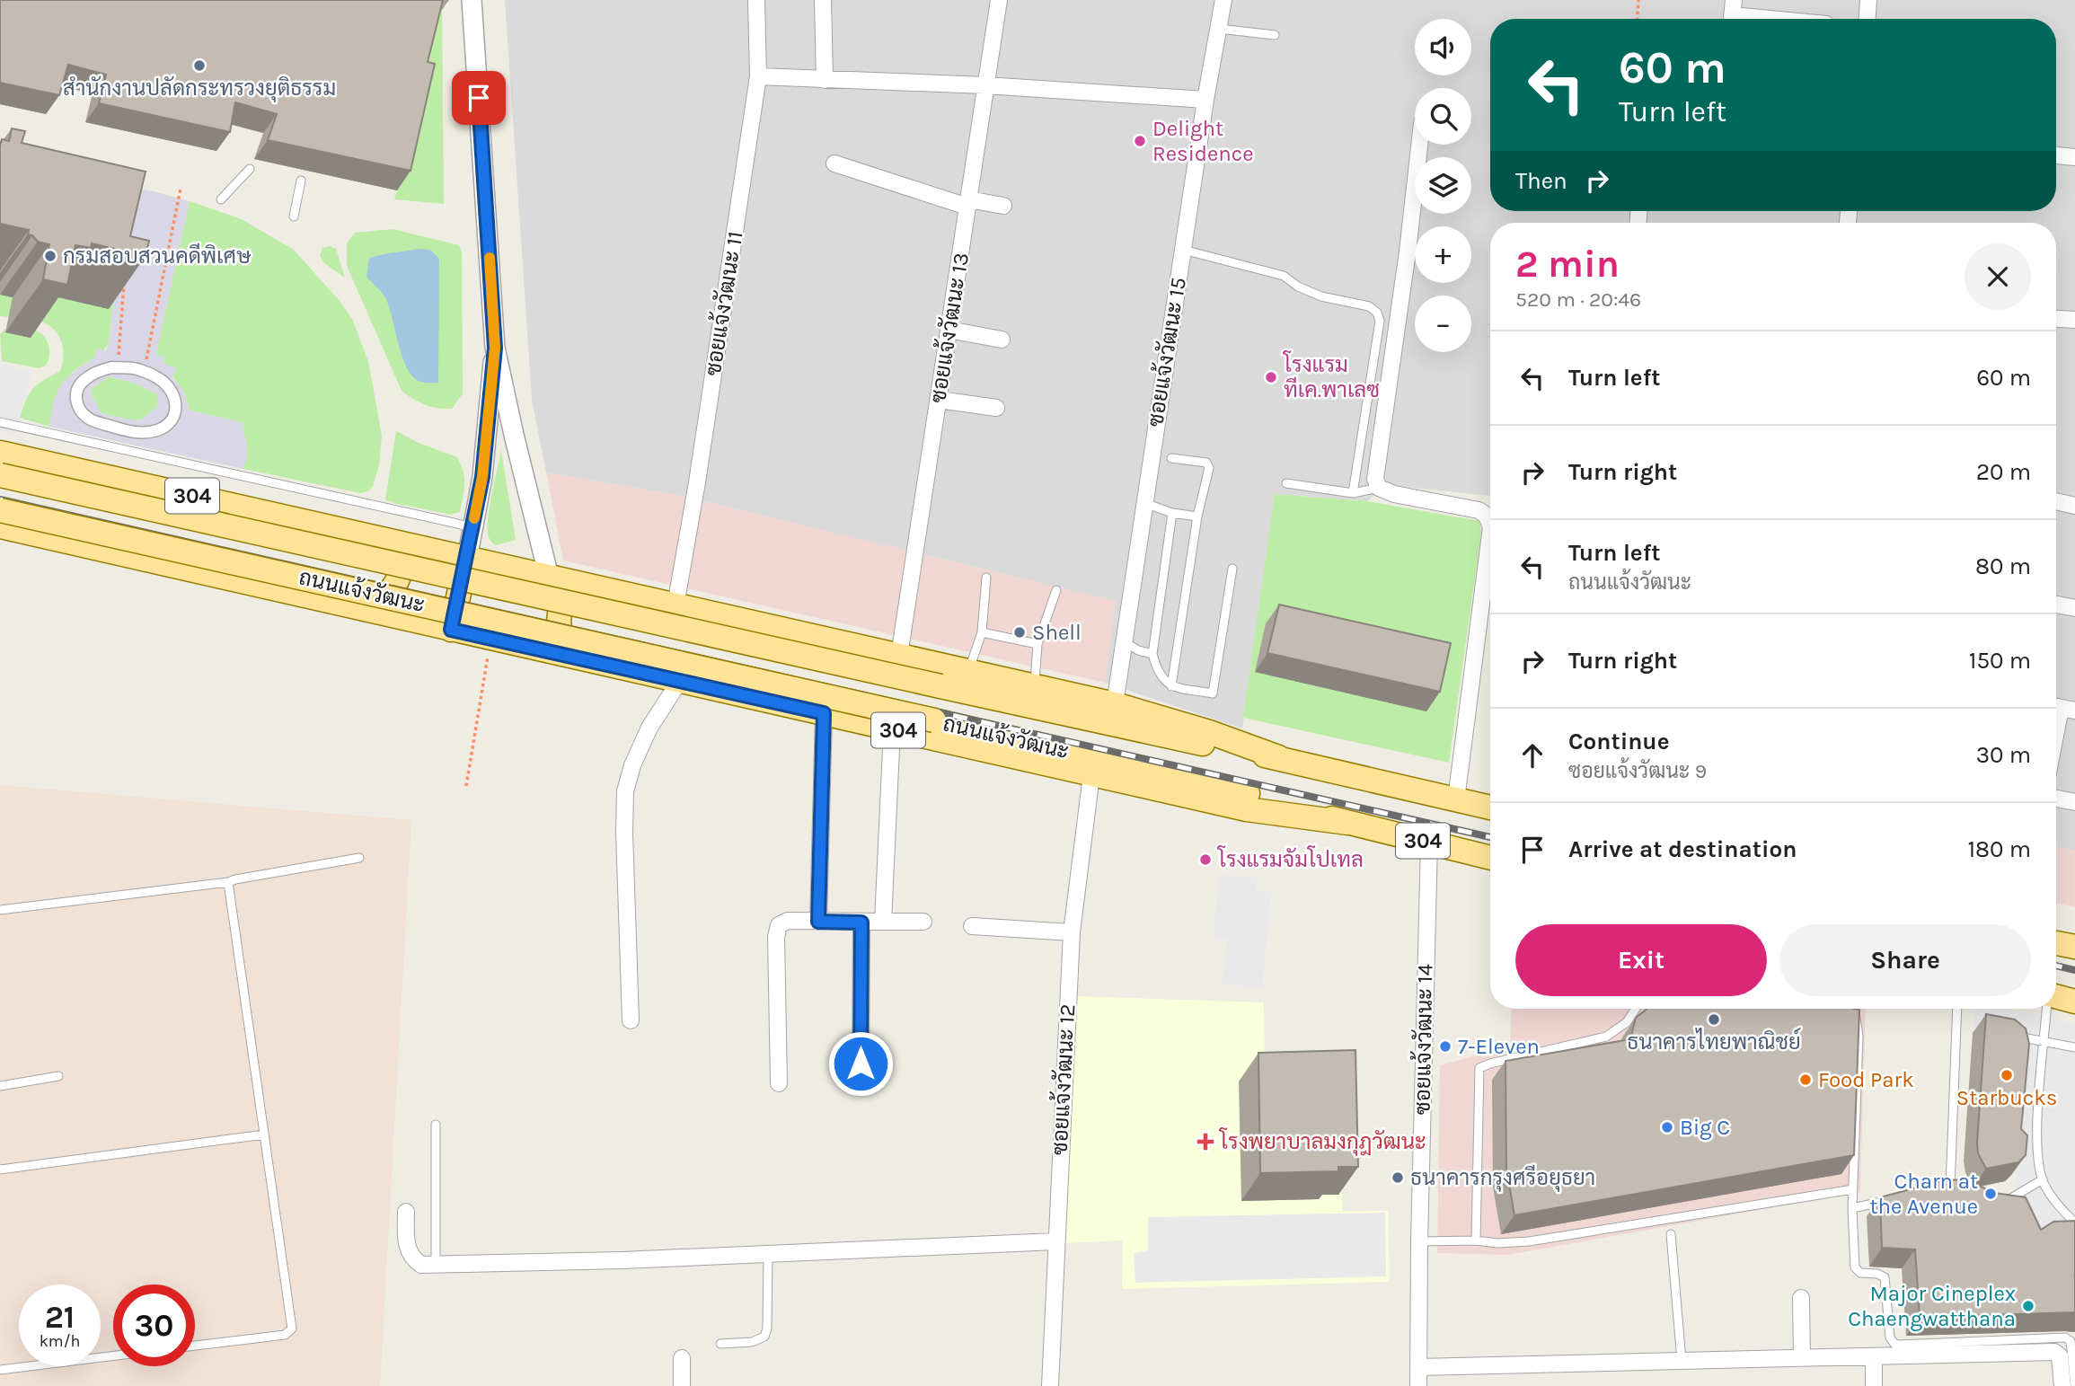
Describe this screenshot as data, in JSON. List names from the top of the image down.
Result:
{
  "streets": {
    "main road": ["304", "ถนนแจ้งวัฒนะ"],
    "street": [
      "ซอยแจ้งวัฒนะ 11",
      "ซอยแจ้งวัฒนะ 13",
      "ซอยแจ้งวัฒนะ 15",
      "ซอยแจ้งวัฒนะ 14",
      "ซอยแจ้งวัฒนะ 12"
    ]
  },
  "crossings": [
    ["ซอยแจ้งวัฒนะ 11", "ถนนแจ้งวัฒนะ"],
    ["ซอยแจ้งวัฒนะ 13", "ถนนแจ้งวัฒนะ"],
    ["ซอยแจ้งวัฒนะ 15", "ถนนแจ้งวัฒนะ"],
    ["ถนนแจ้งวัฒนะ", "ซอยแจ้งวัฒนะ 14"],
    ["ถนนแจ้งวัฒนะ", "ซอยแจ้งวัฒนะ 12"]
  ],
  "places": {
    "other": [
      "สำนักงานปลัดกระทรวงยุติธรรม",
      "Delight Residence",
      "กรมสอบสวนคดีพิเศษ",
      "โรงแรม ทีเค.พาเลซ",
      "Shell",
      "โรงแรมจัมโปเทล",
      "ธนาคารไทยพาณิชย์",
      "7-Eleven",
      "Starbucks",
      "Food Park",
      "Big C",
      "ธนาคารกรุงศรีอยุธยา",
      "Charn at the Avenue",
      "Major Cineplex Chaengwatthana"
    ],
    "health": ["โรงพยาบาลมงกุฎวัฒนะ"]
  },
  "page": {
    "map_buttons": ["+", "−"],
    "turn": ["60 m", "Turn left"],
    "then": "Then",
    "heading": ["2 min", "520 m · 20:46"],
    "list": [
      {
        "name": "Turn left",
        "value": "60 m"
      },
      {
        "name": "Turn right",
        "value": "20 m"
      },
      {
        "name": "Turn left",
        "note": "ถนนแจ้งวัฒนะ",
        "value": "80 m"
      },
      {
        "name": "Turn right",
        "value": "150 m"
      },
      {
        "name": "Continue",
        "note": "ซอยแจ้งวัฒนะ 9",
        "value": "30 m"
      },
      {
        "name": "Arrive at destination",
        "value": "180 m"
      }
    ],
    "buttons": ["Exit", "Share"],
    "speed": "21 km/h",
    "limit": "30"
  }
}
